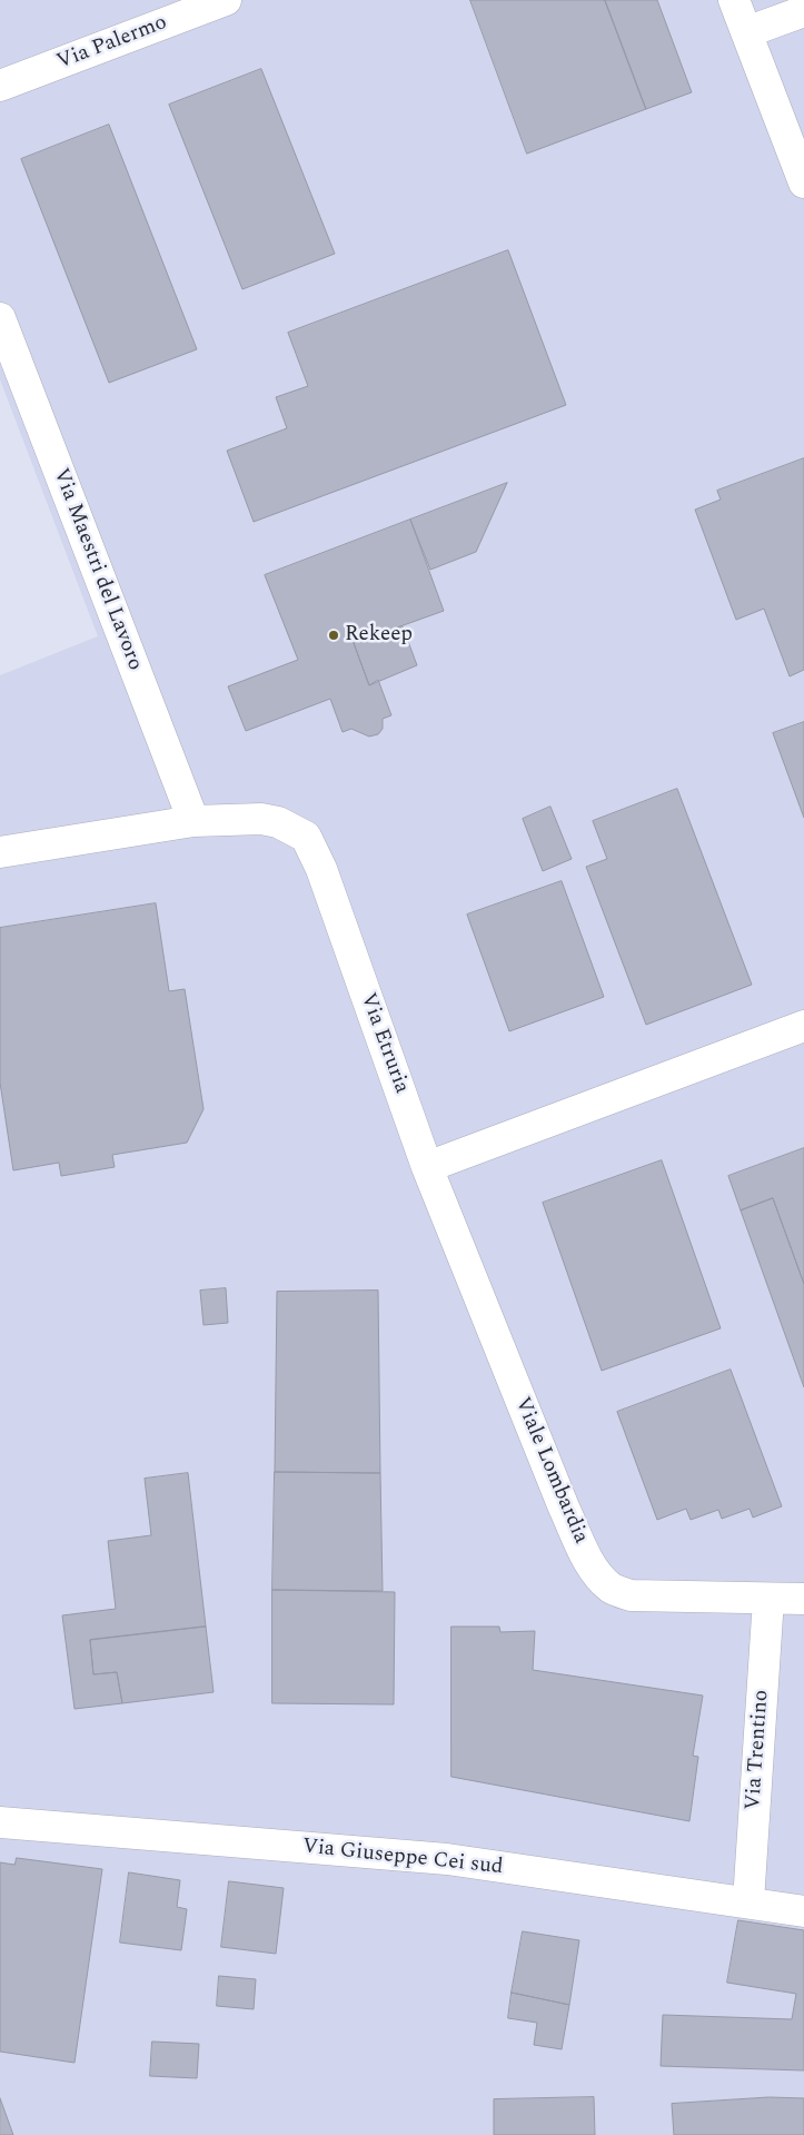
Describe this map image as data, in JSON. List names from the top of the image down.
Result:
{
  "streets": {
    "street": [
      "Via Palermo",
      "Via Maestri del Lavoro",
      "Via Etruria",
      "Viale Lombardia",
      "Via Trentino",
      "Via Giuseppe Cei sud"
    ]
  },
  "crossings": [
    ["Via Maestri del Lavoro", "Via Etruria"],
    ["Via Etruria", "Viale Lombardia"],
    ["Viale Lombardia", "Via Trentino"],
    ["Via Trentino", "Via Giuseppe Cei sud"]
  ],
  "places": ["Rekeep"]
}
